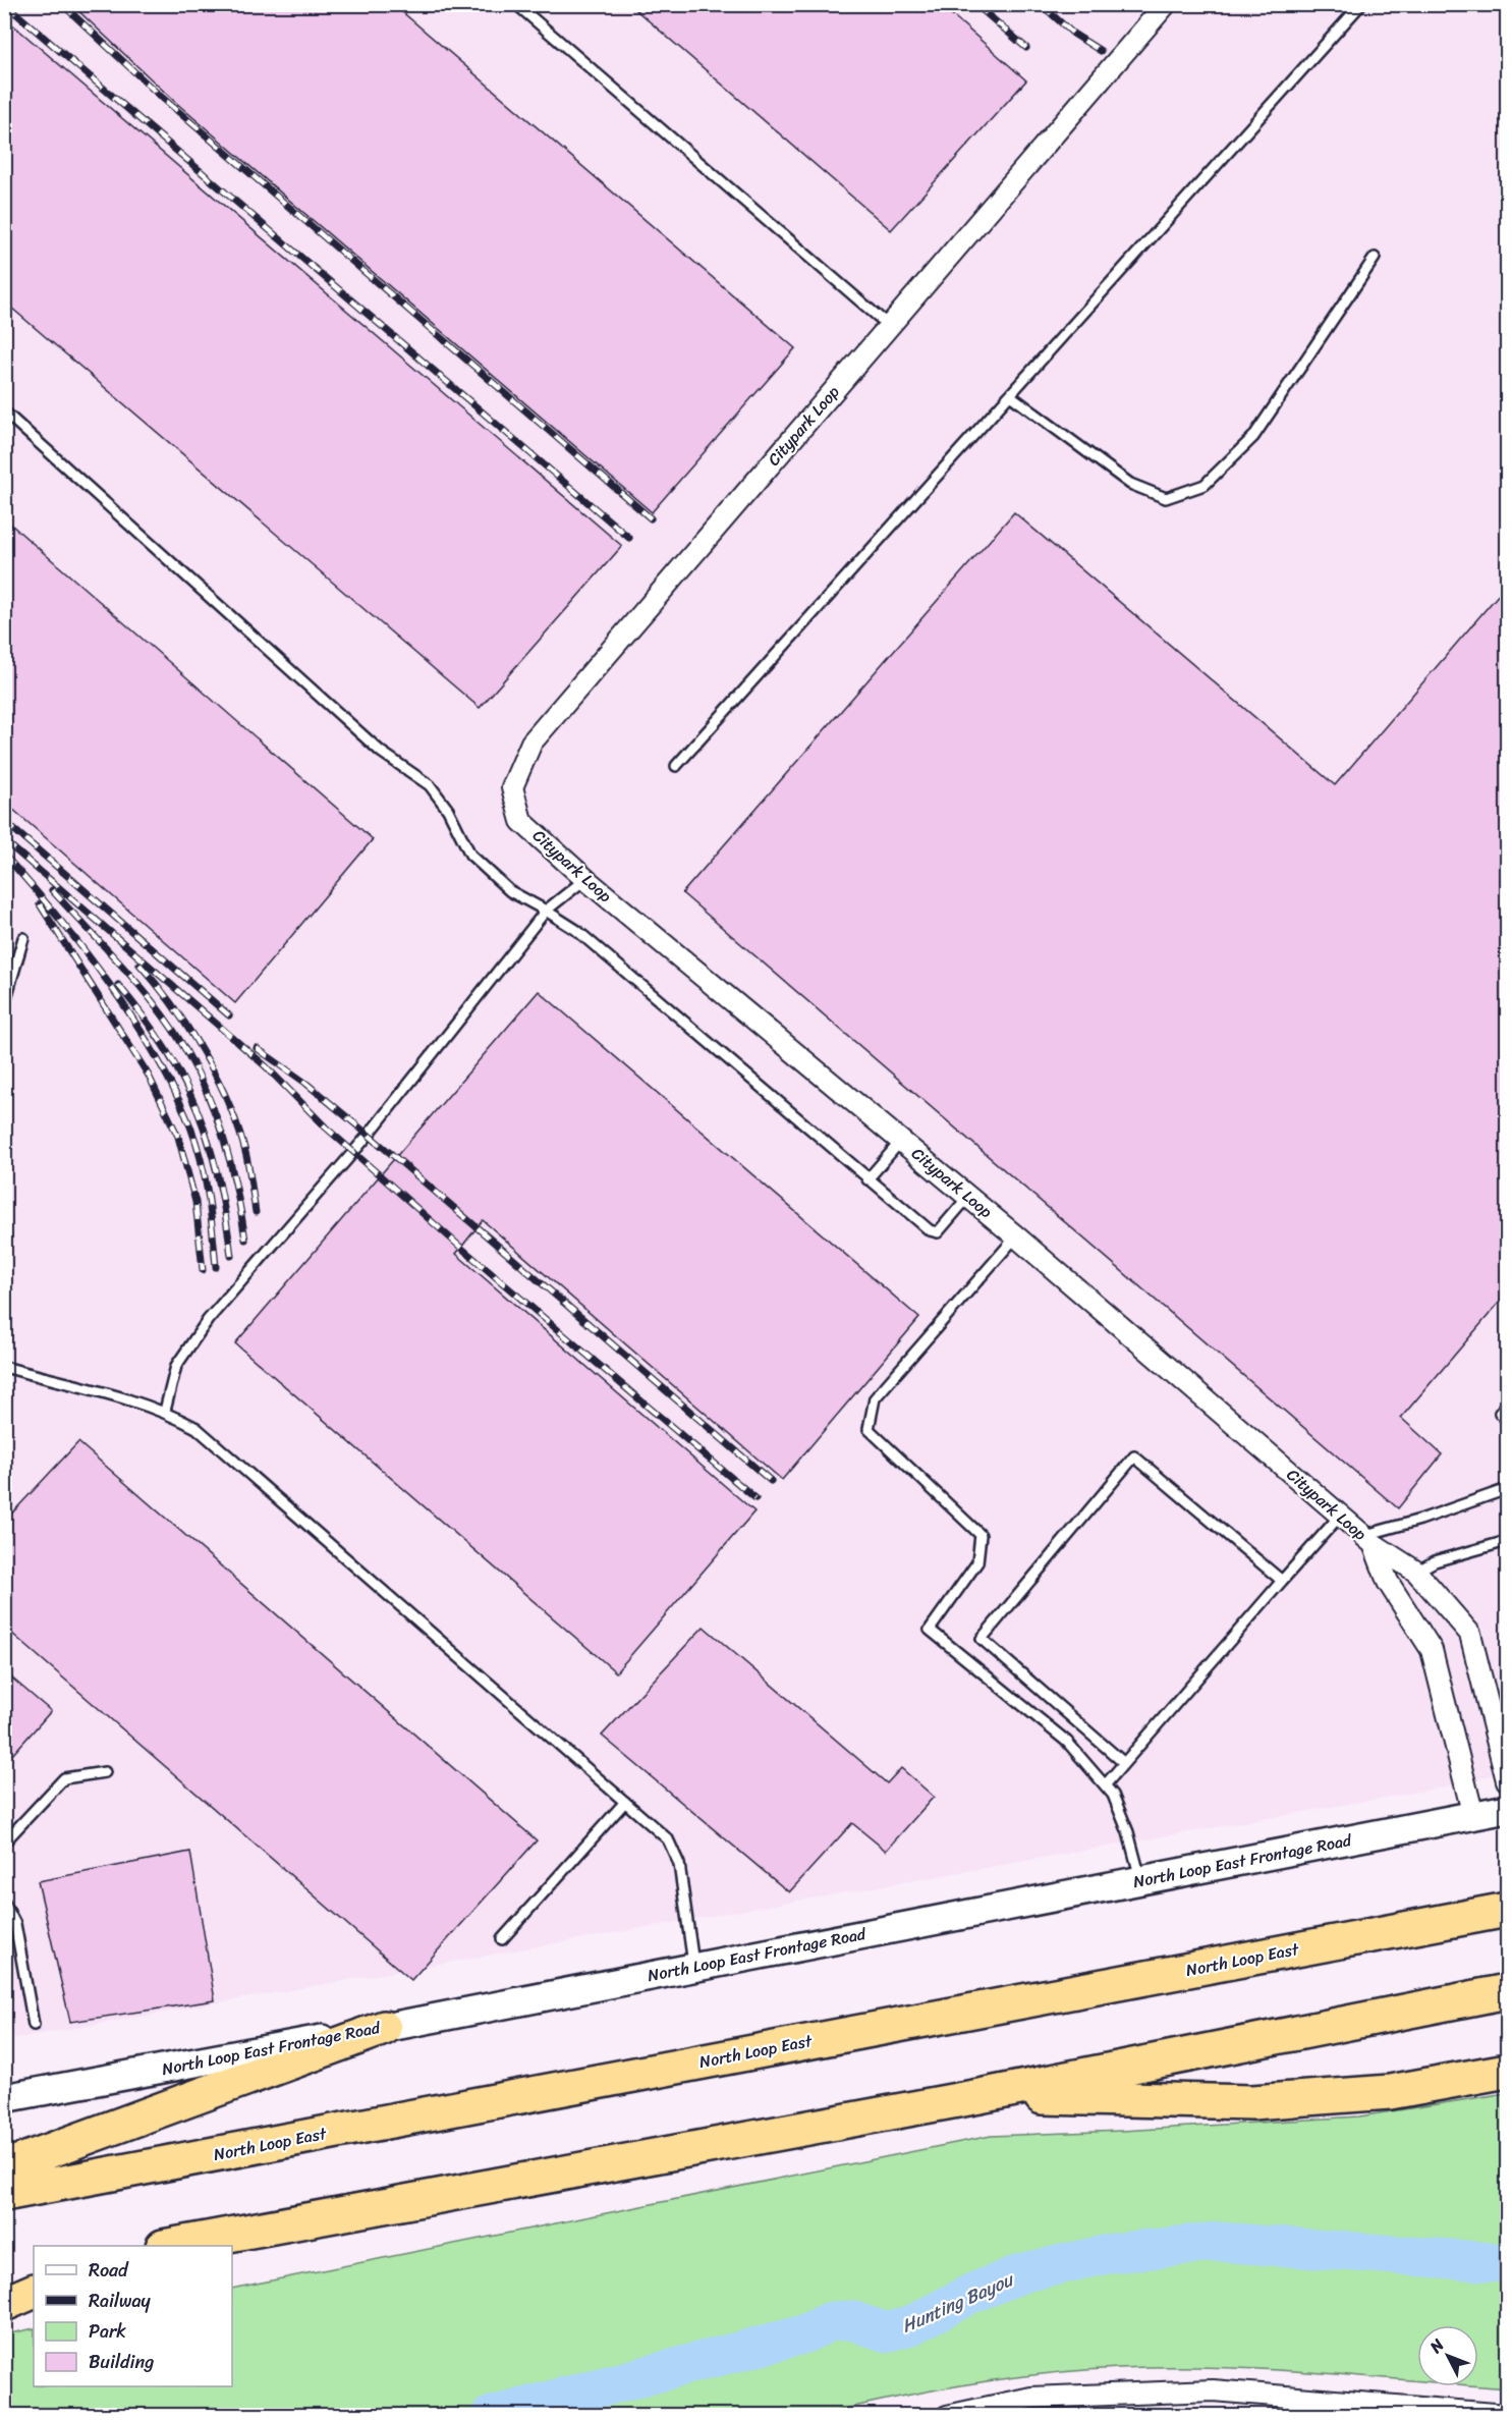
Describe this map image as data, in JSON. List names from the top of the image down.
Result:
{
  "streets": {
    "highway": ["North Loop East"],
    "main road": ["North Loop East Frontage Road"],
    "street": ["Citypark Loop"]
  },
  "crossings": [
    ["Citypark Loop", "North Loop East Frontage Road"]
  ],
  "water": ["Hunting Bayou"],
  "legend": [
    "Road",
    "Railway",
    "Park",
    "Building"
  ],
  "north": "top left"
}
